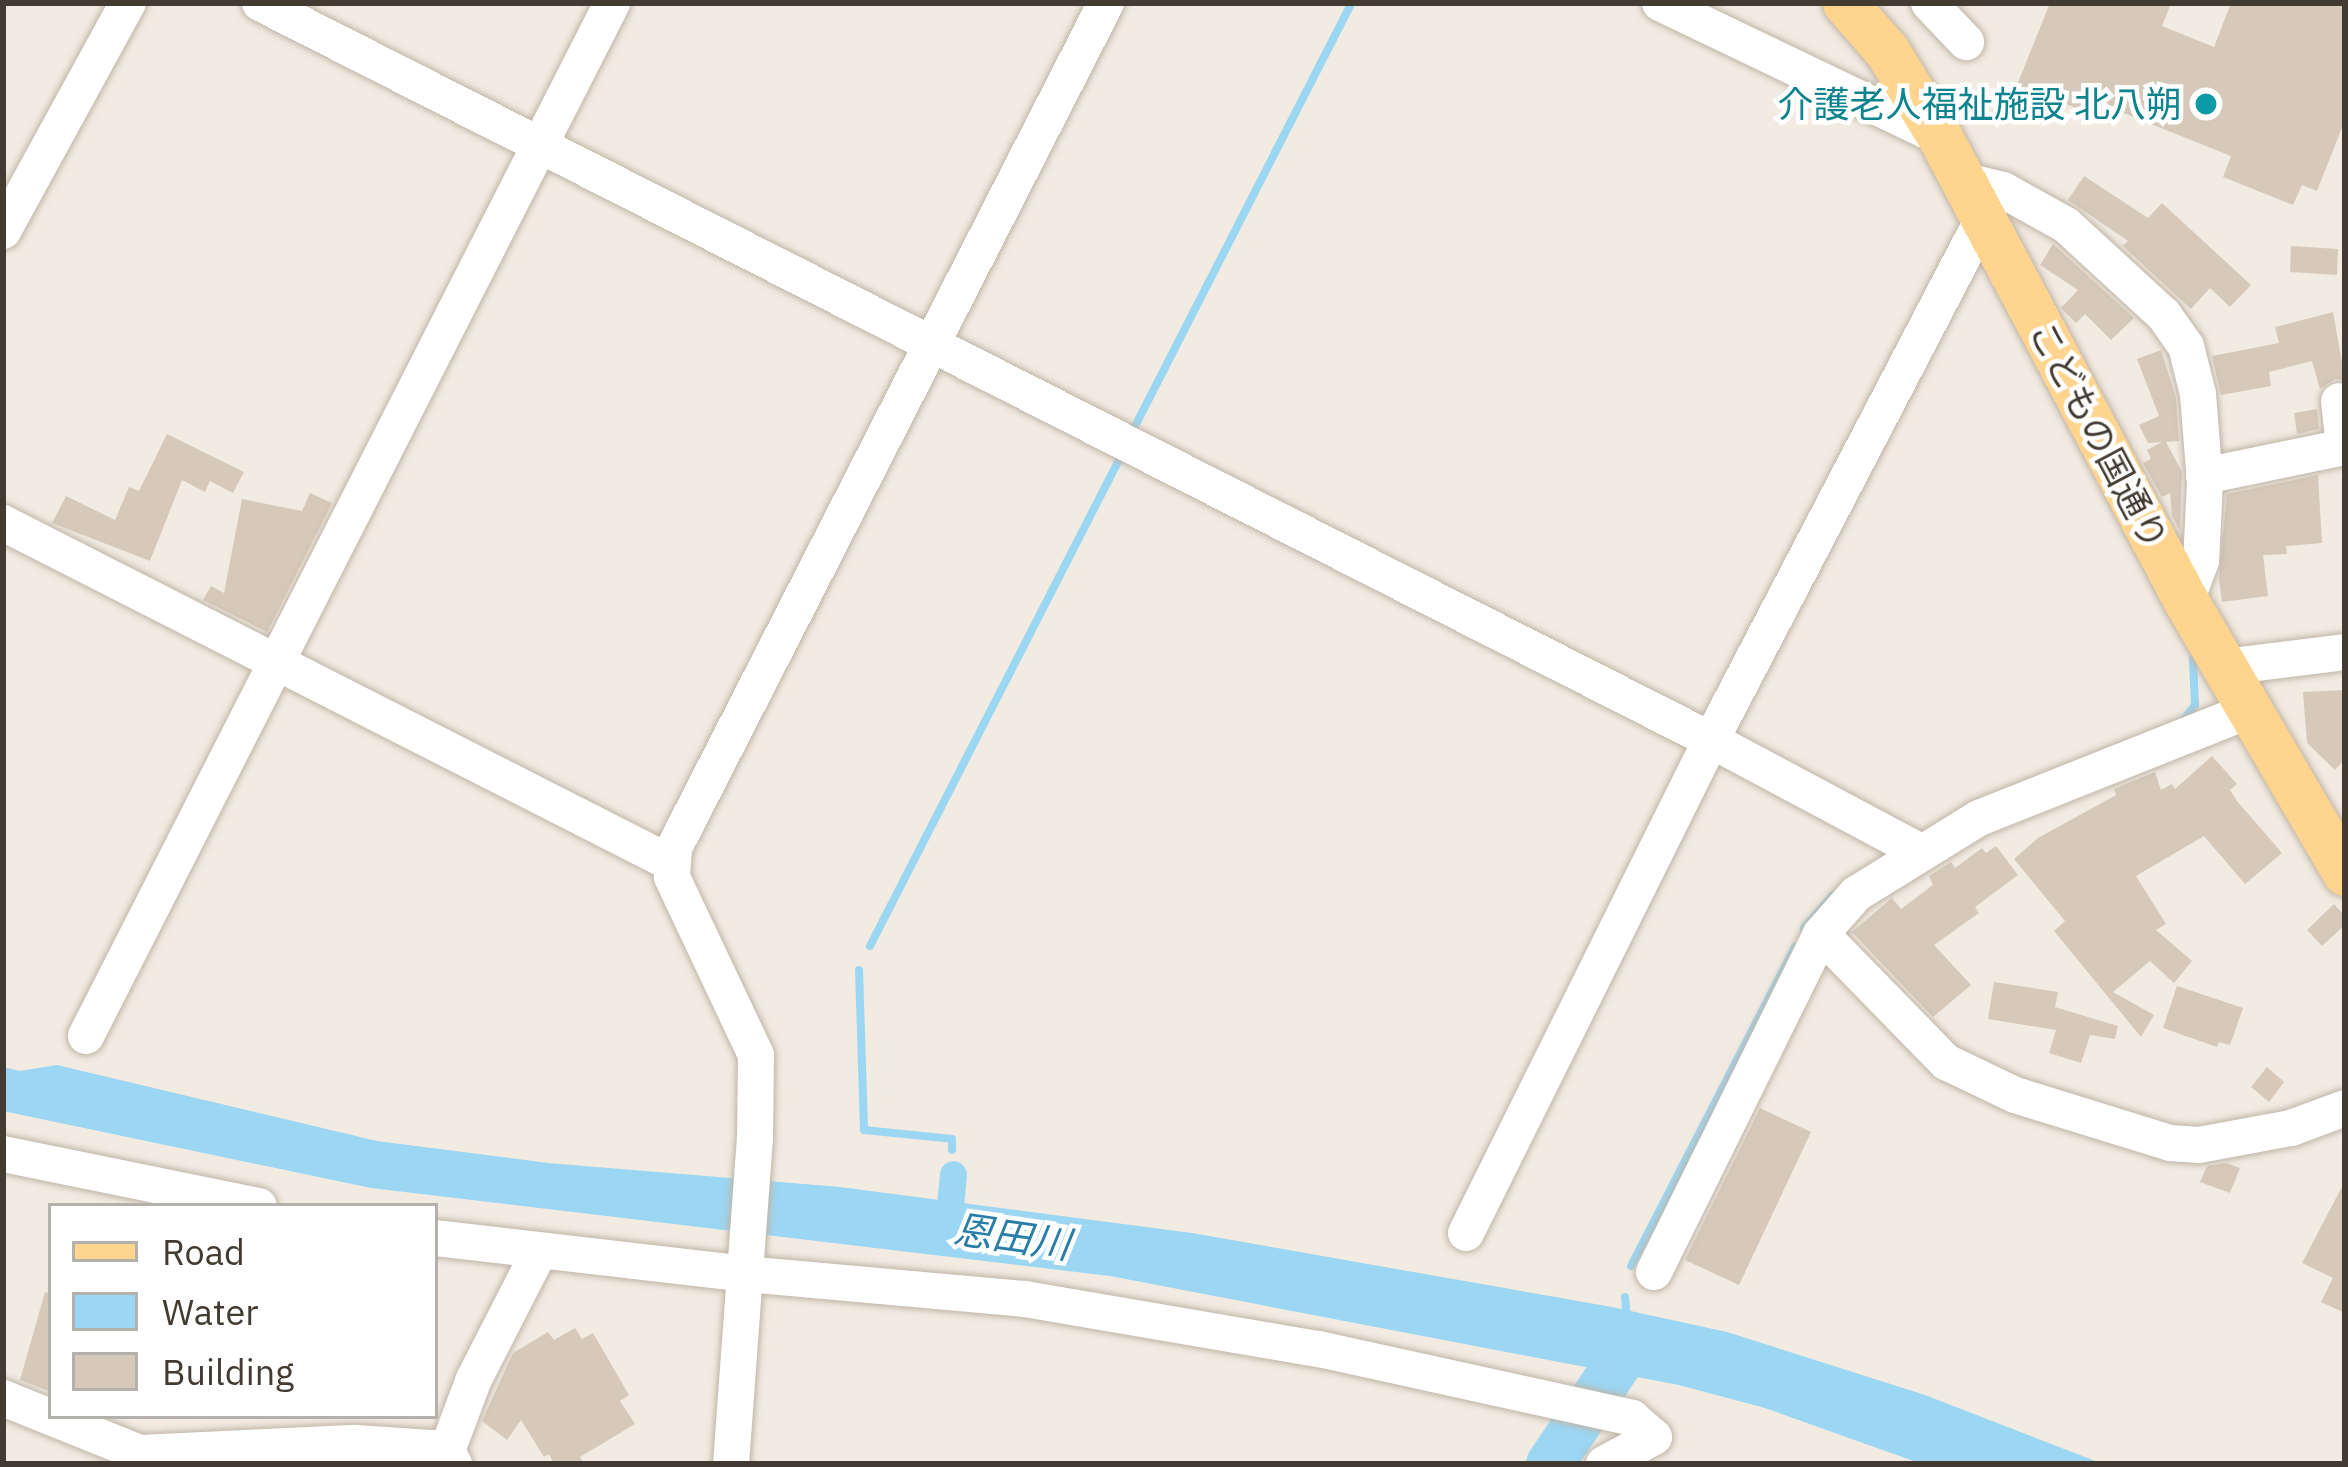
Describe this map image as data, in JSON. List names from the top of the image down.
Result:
{
  "streets": {
    "main road": ["こどもの国通り"]
  },
  "water": ["恩田川"],
  "places": ["介護老人福祉施設 北八朔"],
  "legend": ["Road", "Water", "Building"]
}
